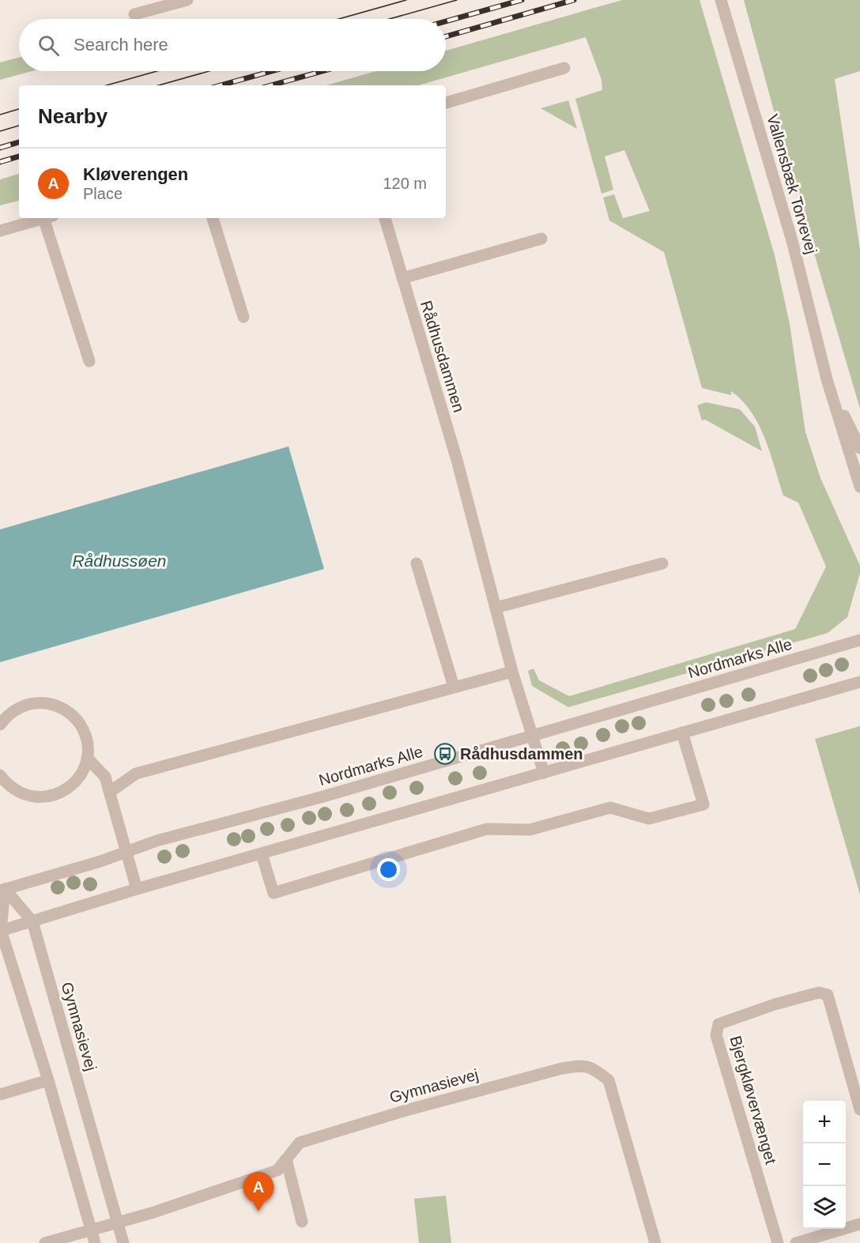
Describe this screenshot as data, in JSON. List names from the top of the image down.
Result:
{
  "streets": {
    "street": [
      "Vallensbæk Torvevej",
      "Rådhusdammen",
      "Nordmarks Alle",
      "Gymnasievej",
      "Bjergkløvervænget"
    ]
  },
  "crossings": [
    ["Rådhusdammen", "Nordmarks Alle"]
  ],
  "water": ["Rådhussøen"],
  "places": {
    "bus stop": ["Rådhusdammen"]
  },
  "page": {
    "search": "Search here",
    "heading": "Nearby",
    "list": [
      {
        "mark": "A",
        "name": "Kløverengen",
        "note": "Place",
        "value": "120 m"
      }
    ],
    "map_buttons": ["+", "−"],
    "pins": "A"
  }
}
